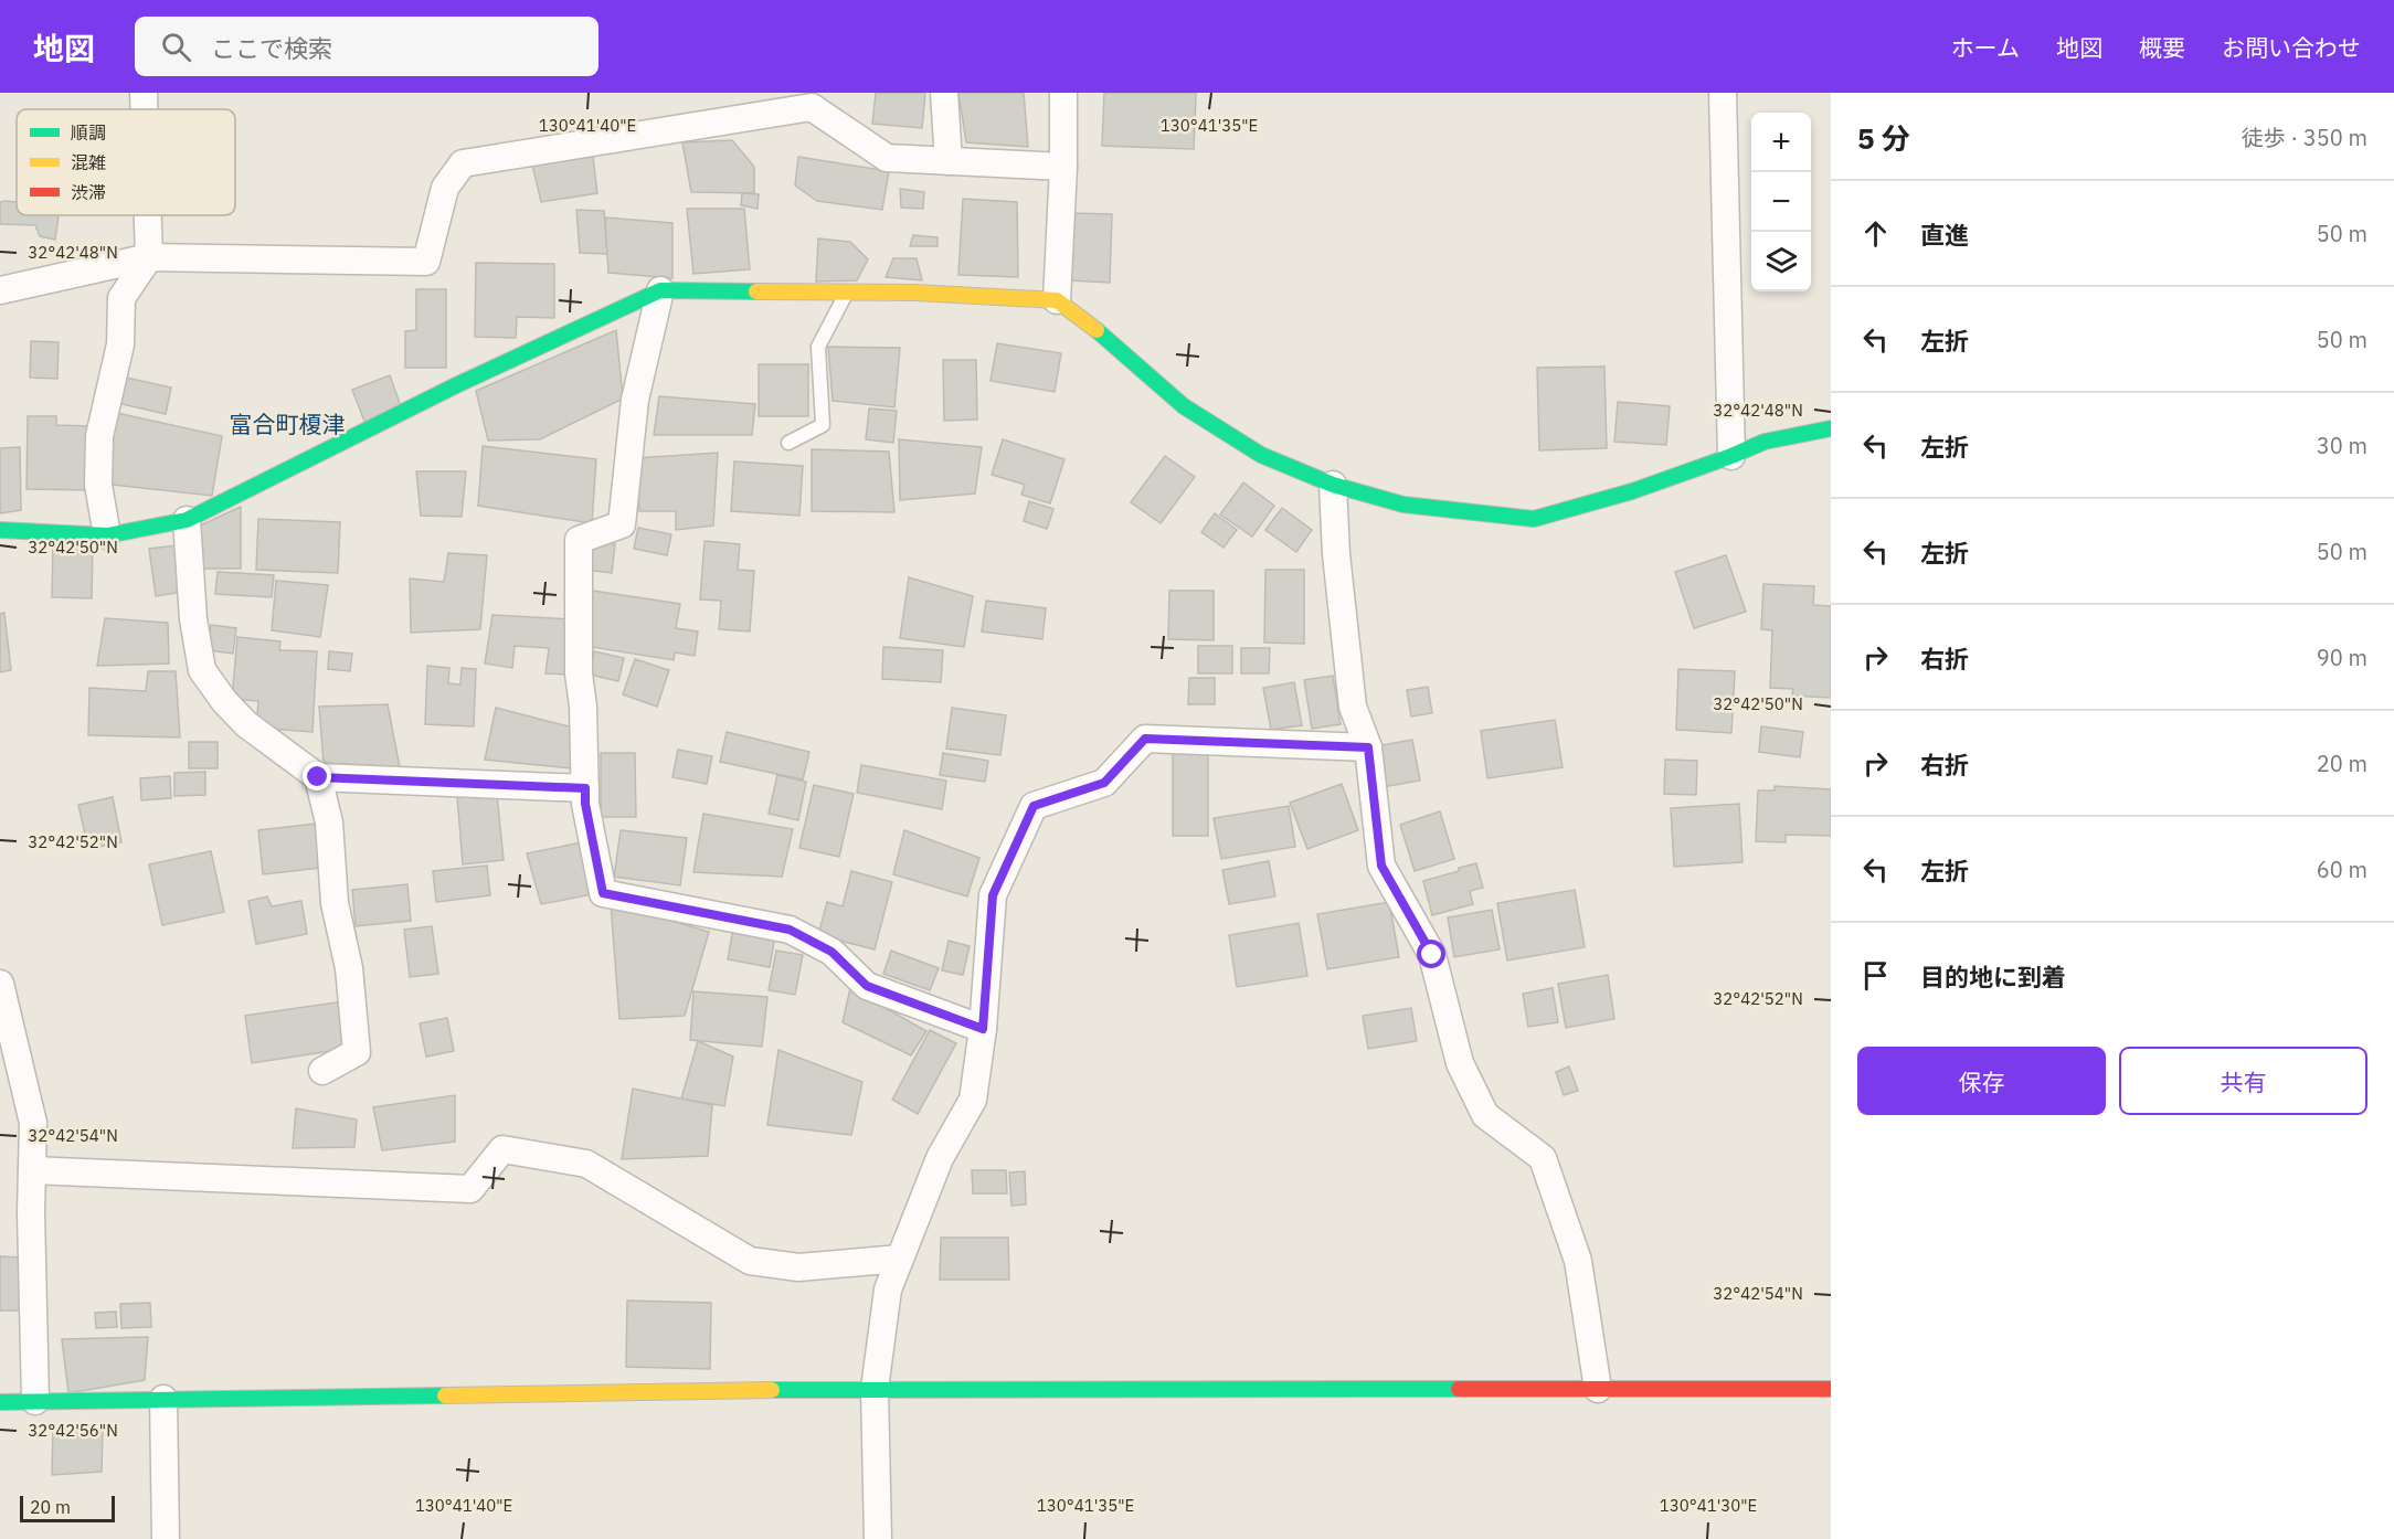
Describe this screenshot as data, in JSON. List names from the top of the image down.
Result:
{
  "districts": ["富合町榎津"],
  "legend": ["順調", "混雑", "渋滞"],
  "scale_bar": "20 m",
  "page": {
    "header": "地図",
    "search": "ここで検索",
    "nav": [
      "ホーム",
      "地図",
      "概要",
      "お問い合わせ"
    ],
    "heading": ["5 分", "徒歩 · 350 m"],
    "map_buttons": ["+", "−"],
    "list": [
      ["直進", "50 m"],
      ["左折", "50 m"],
      ["左折", "30 m"],
      ["左折", "50 m"],
      ["右折", "90 m"],
      ["右折", "20 m"],
      ["左折", "60 m"],
      "目的地に到着"
    ],
    "buttons": ["保存", "共有"],
    "scale": "20 m"
  },
  "coordinates": [
    "130°41'40\"E",
    "130°41'35\"E",
    "32°42'48\"N",
    "32°42'50\"N",
    "32°42'52\"N",
    "32°42'54\"N",
    "32°42'56\"N",
    "130°41'30\"E"
  ]
}
